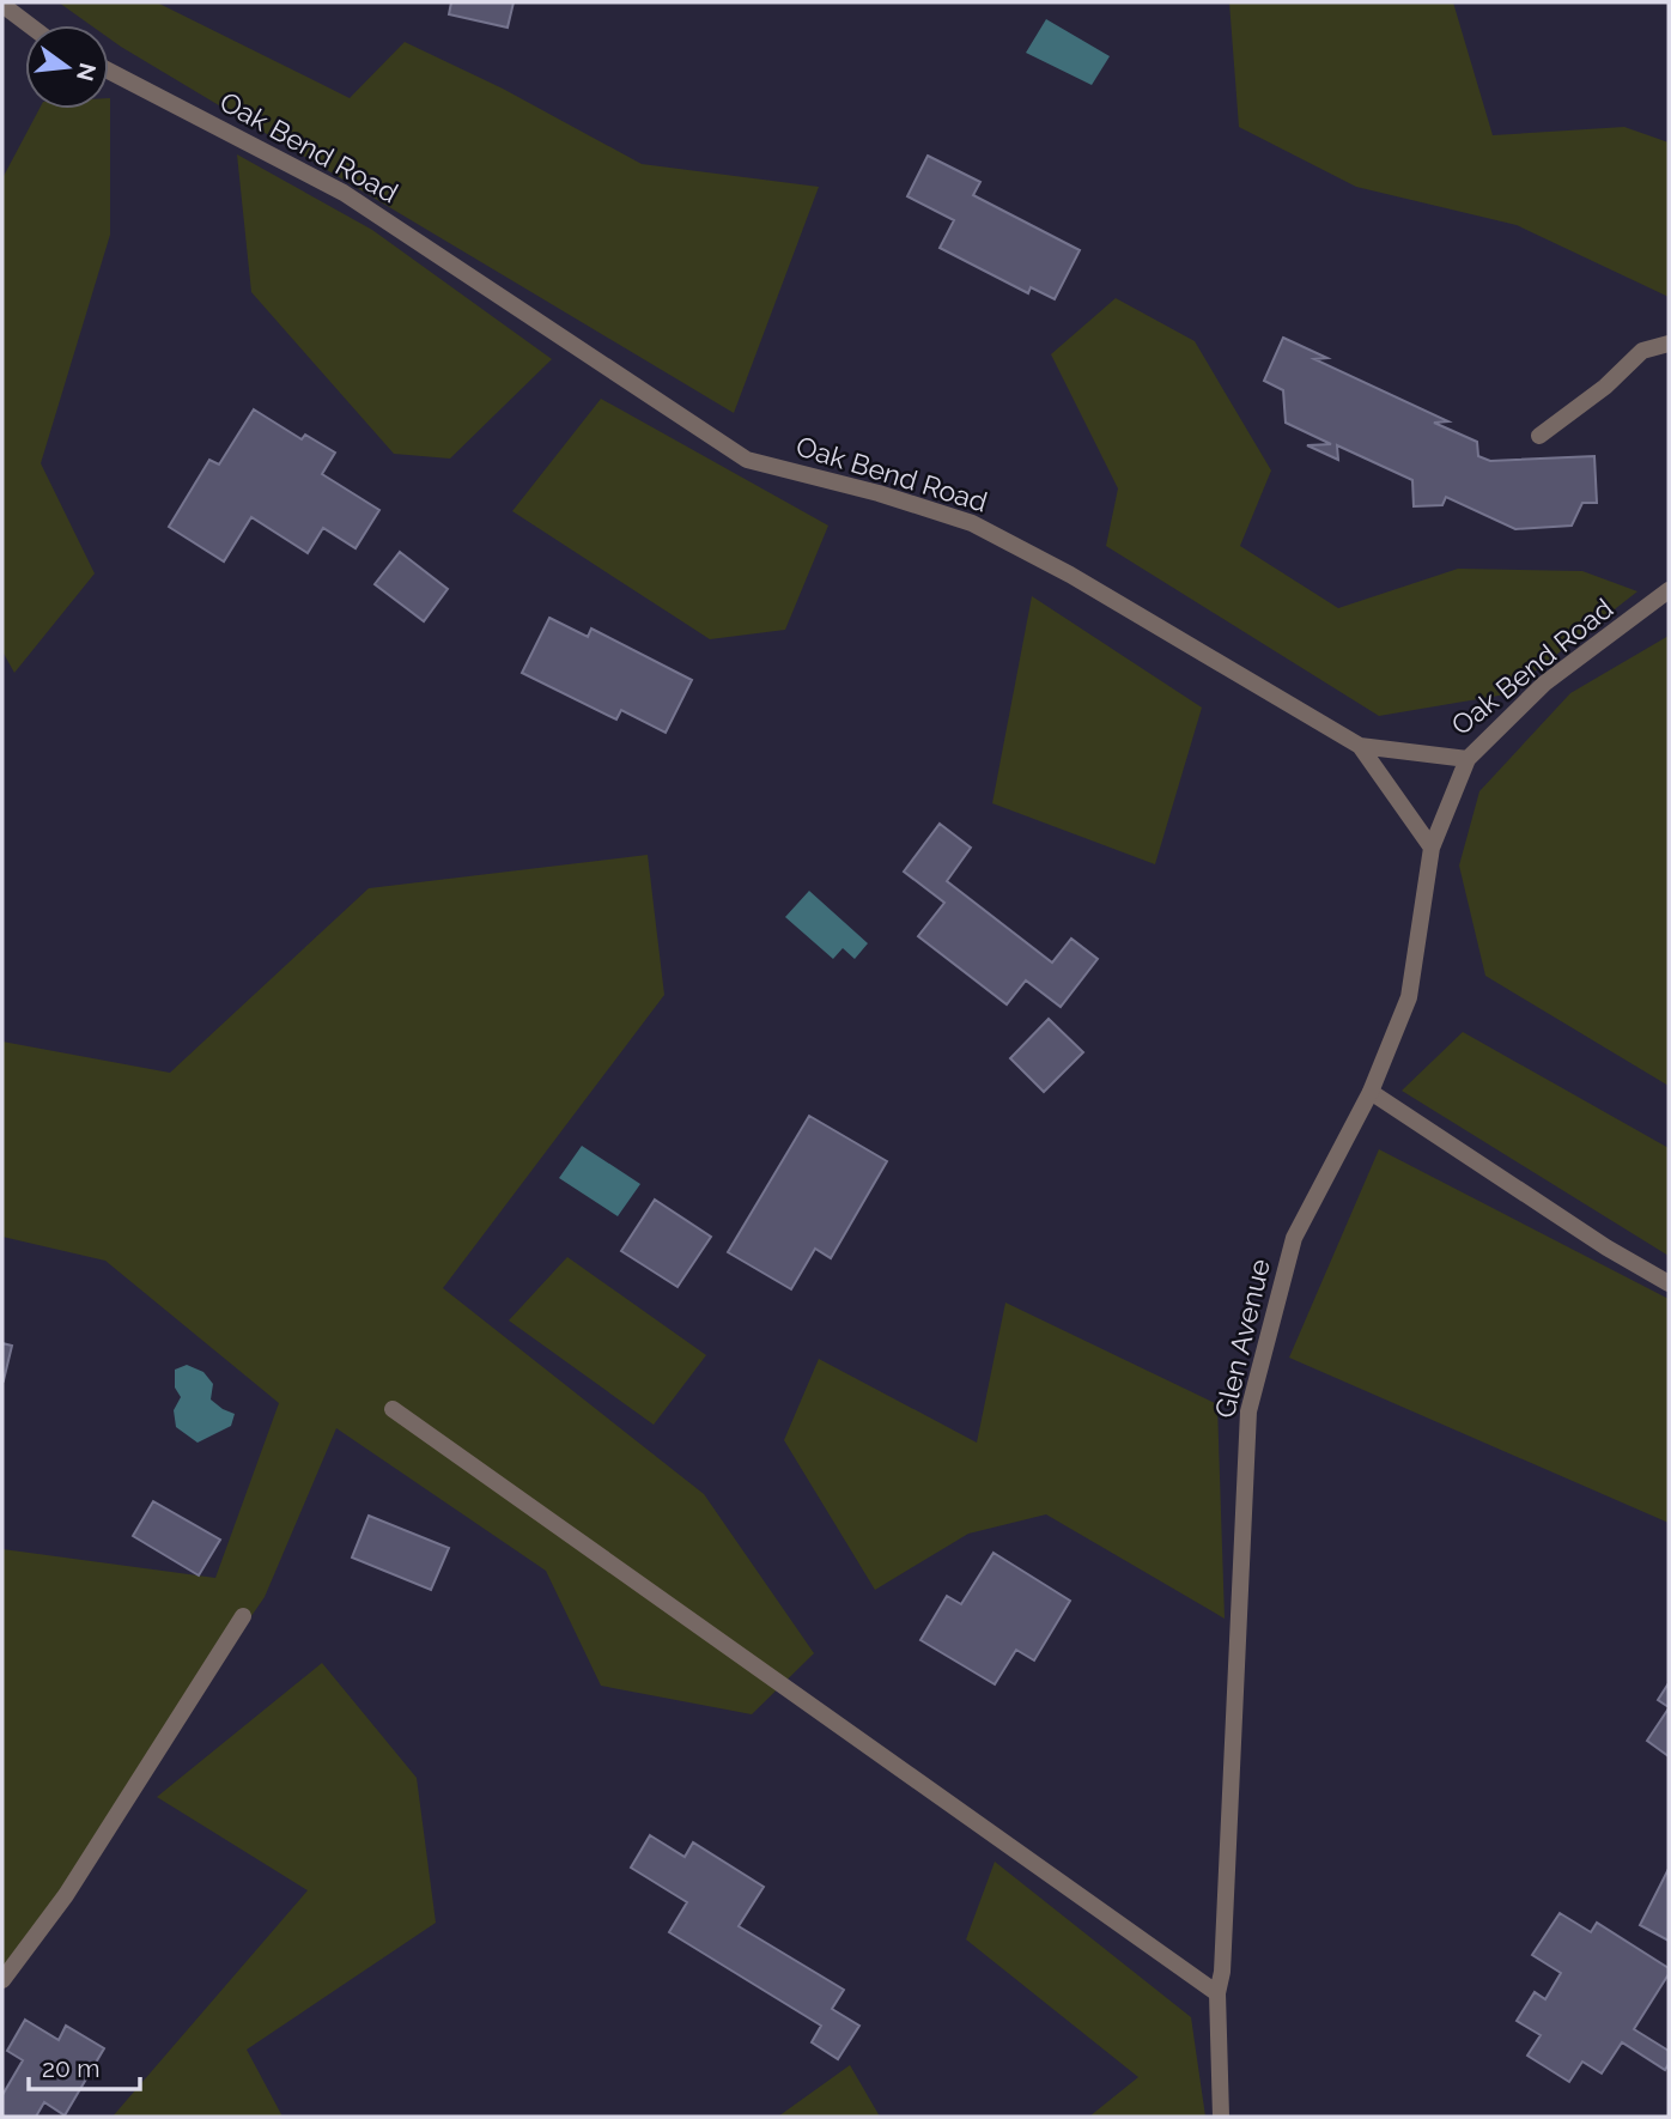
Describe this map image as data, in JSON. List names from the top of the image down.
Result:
{
  "streets": {
    "street": ["Oak Bend Road", "Glen Avenue"]
  },
  "crossings": [
    ["Oak Bend Road", "Glen Avenue"]
  ],
  "scale_bar": "20 m",
  "north": "right"
}
